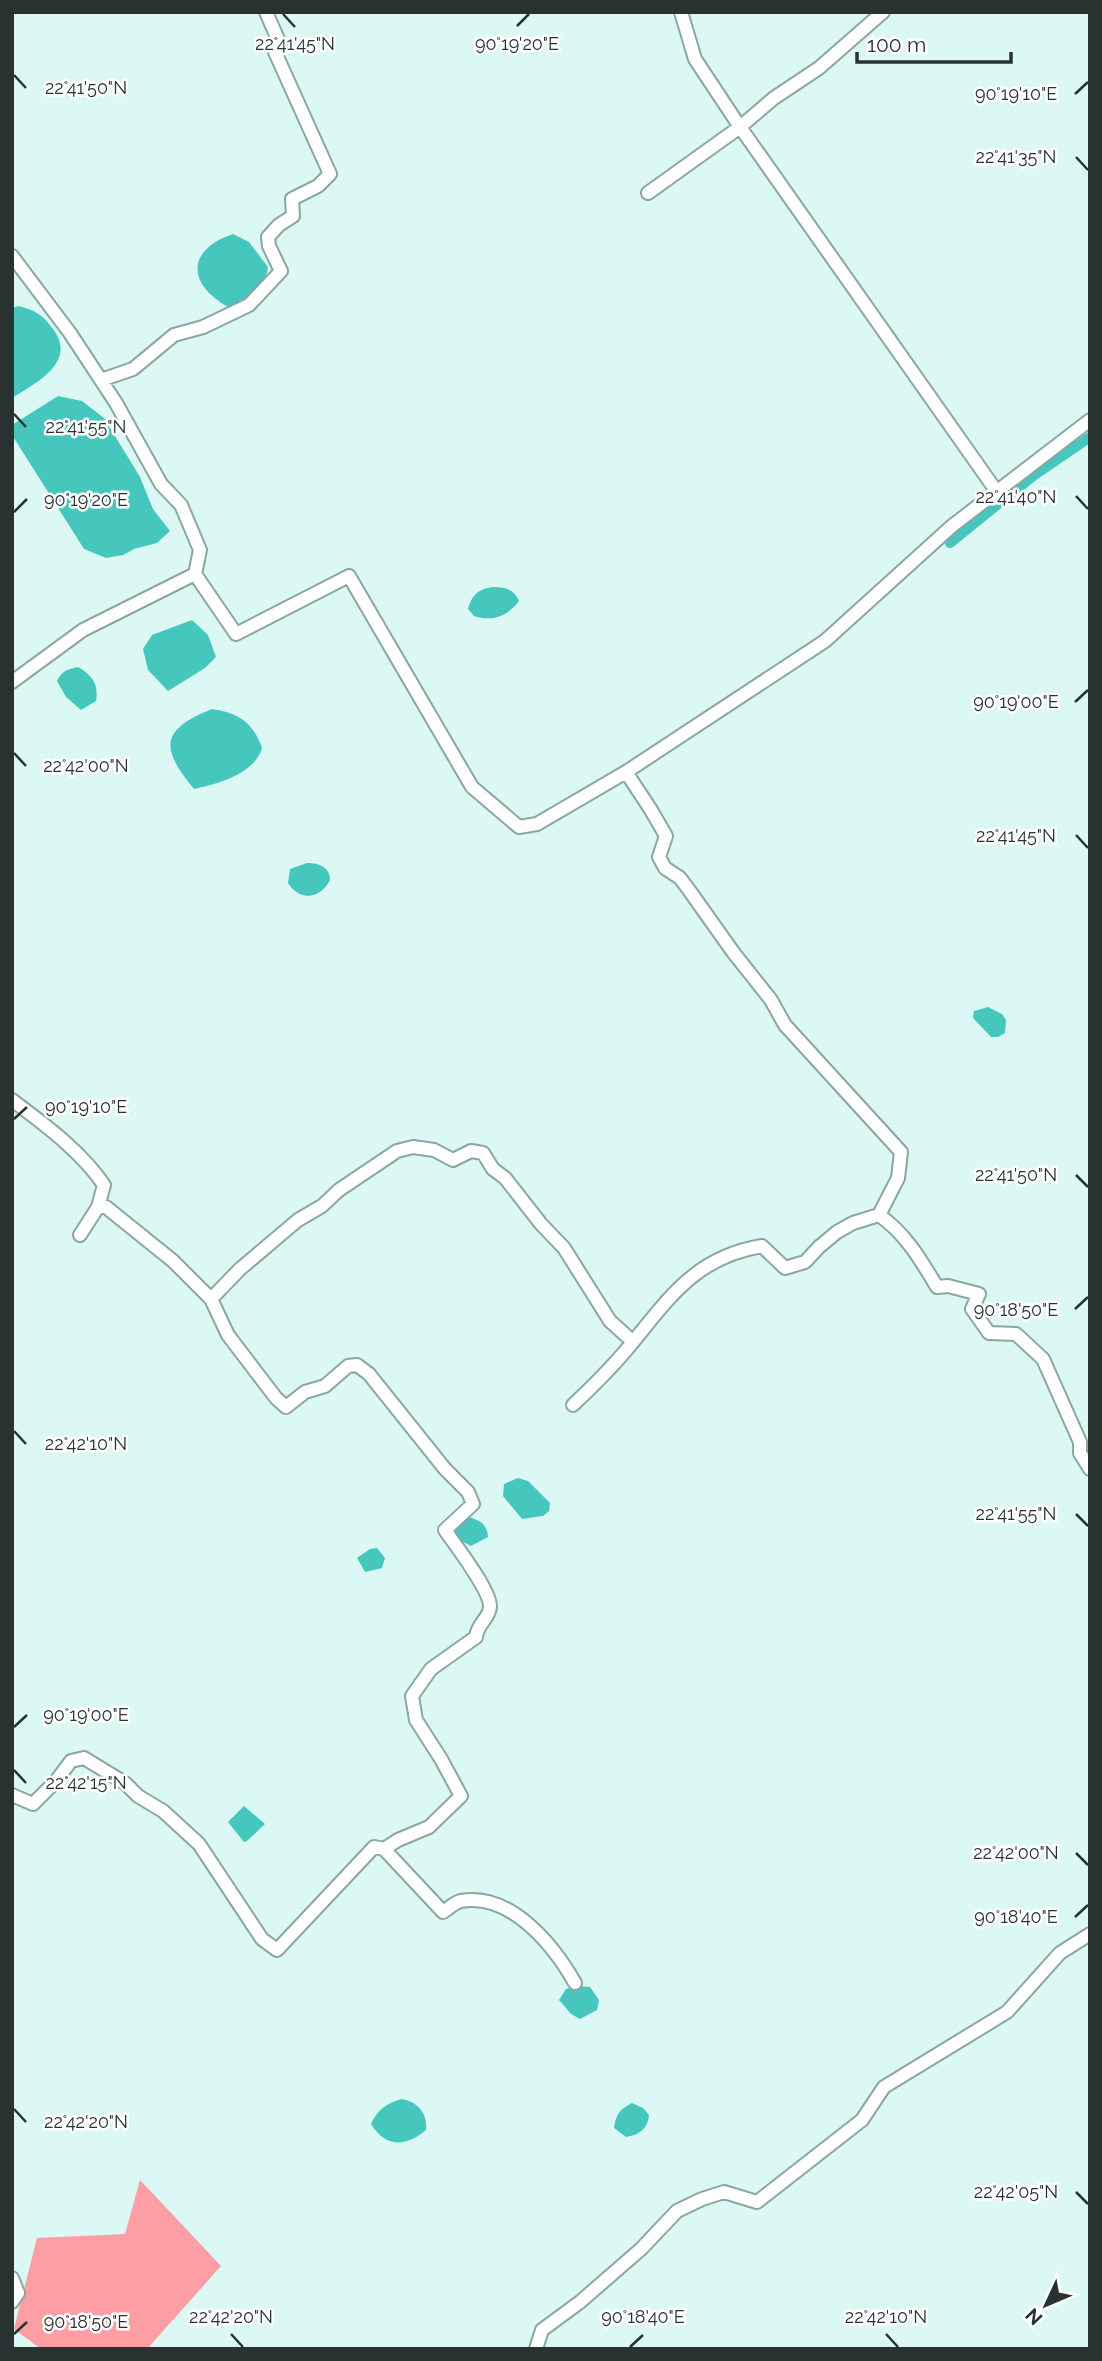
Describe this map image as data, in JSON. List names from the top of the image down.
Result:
{
  "scale_bar": "100 m",
  "north": "bottom left",
  "coordinates": [
    "90°19'20\"E",
    "22°41'45\"N",
    "22°41'50\"N",
    "90°19'10\"E",
    "22°41'35\"N",
    "22°41'55\"N",
    "22°41'40\"N",
    "90°19'00\"E",
    "22°42'00\"N",
    "90°18'50\"E",
    "22°42'10\"N",
    "22°42'15\"N",
    "90°18'40\"E",
    "22°42'20\"N",
    "22°42'05\"N"
  ]
}
